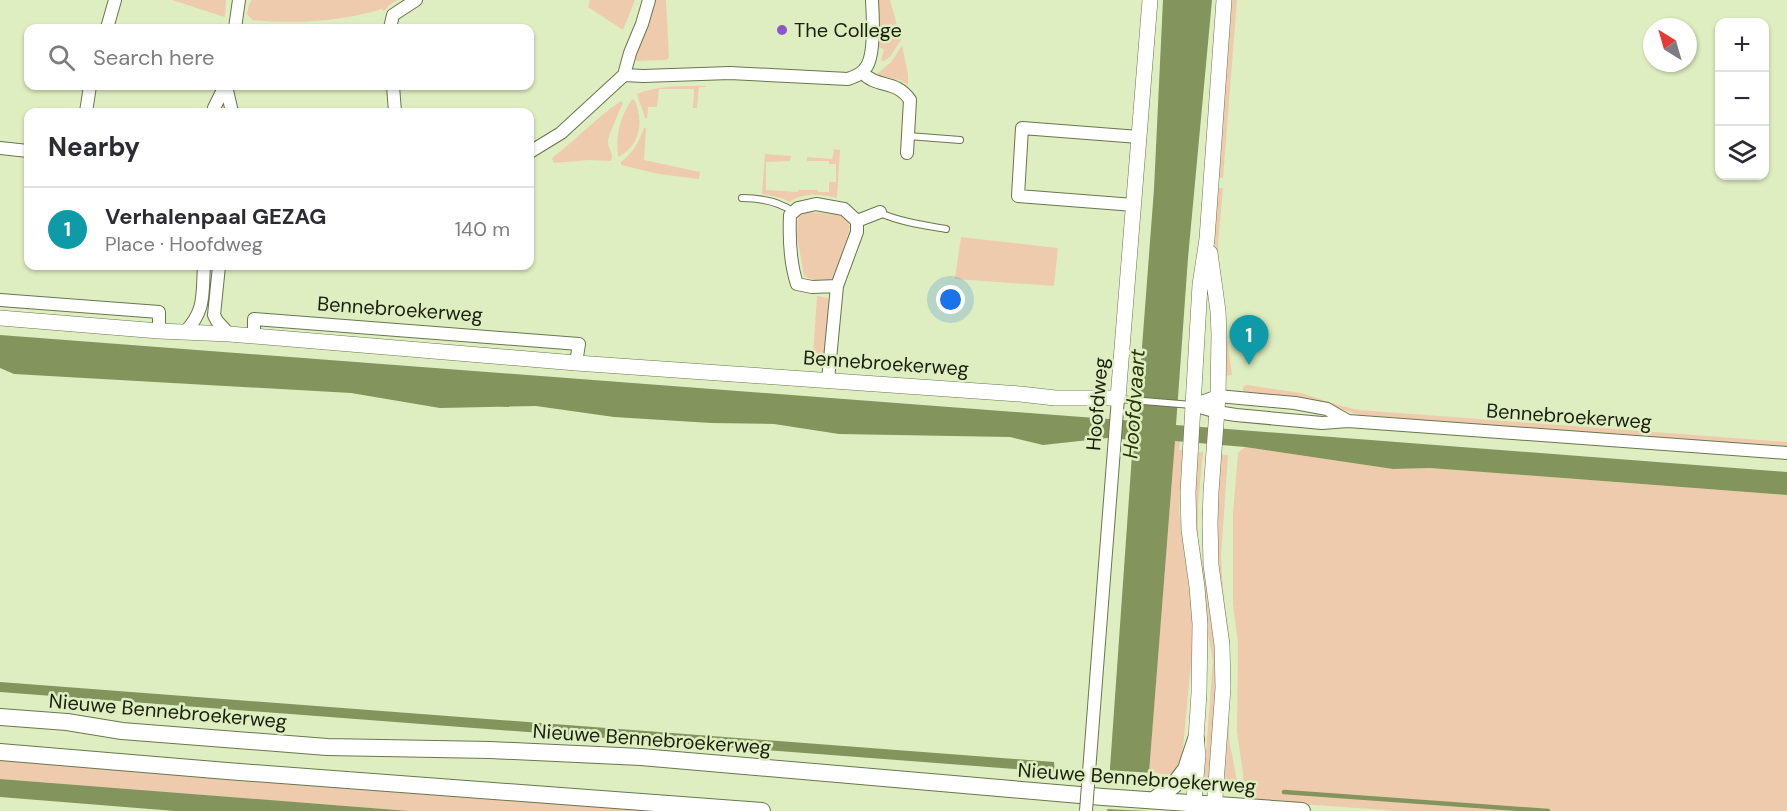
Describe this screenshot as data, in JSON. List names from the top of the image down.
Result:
{
  "streets": {
    "main road": ["Nieuwe Bennebroekerweg"],
    "street": ["Bennebroekerweg", "Hoofdweg"]
  },
  "crossings": [
    ["Bennebroekerweg", "Hoofdweg"]
  ],
  "water": ["Hoofdvaart"],
  "places": ["The College"],
  "north": "top left",
  "page": {
    "map_buttons": ["+", "−"],
    "search": "Search here",
    "heading": "Nearby",
    "list": [
      {
        "mark": "1",
        "name": "Verhalenpaal GEZAG",
        "note": "Place · Hoofdweg",
        "value": "140 m"
      }
    ],
    "pins": "1"
  }
}
